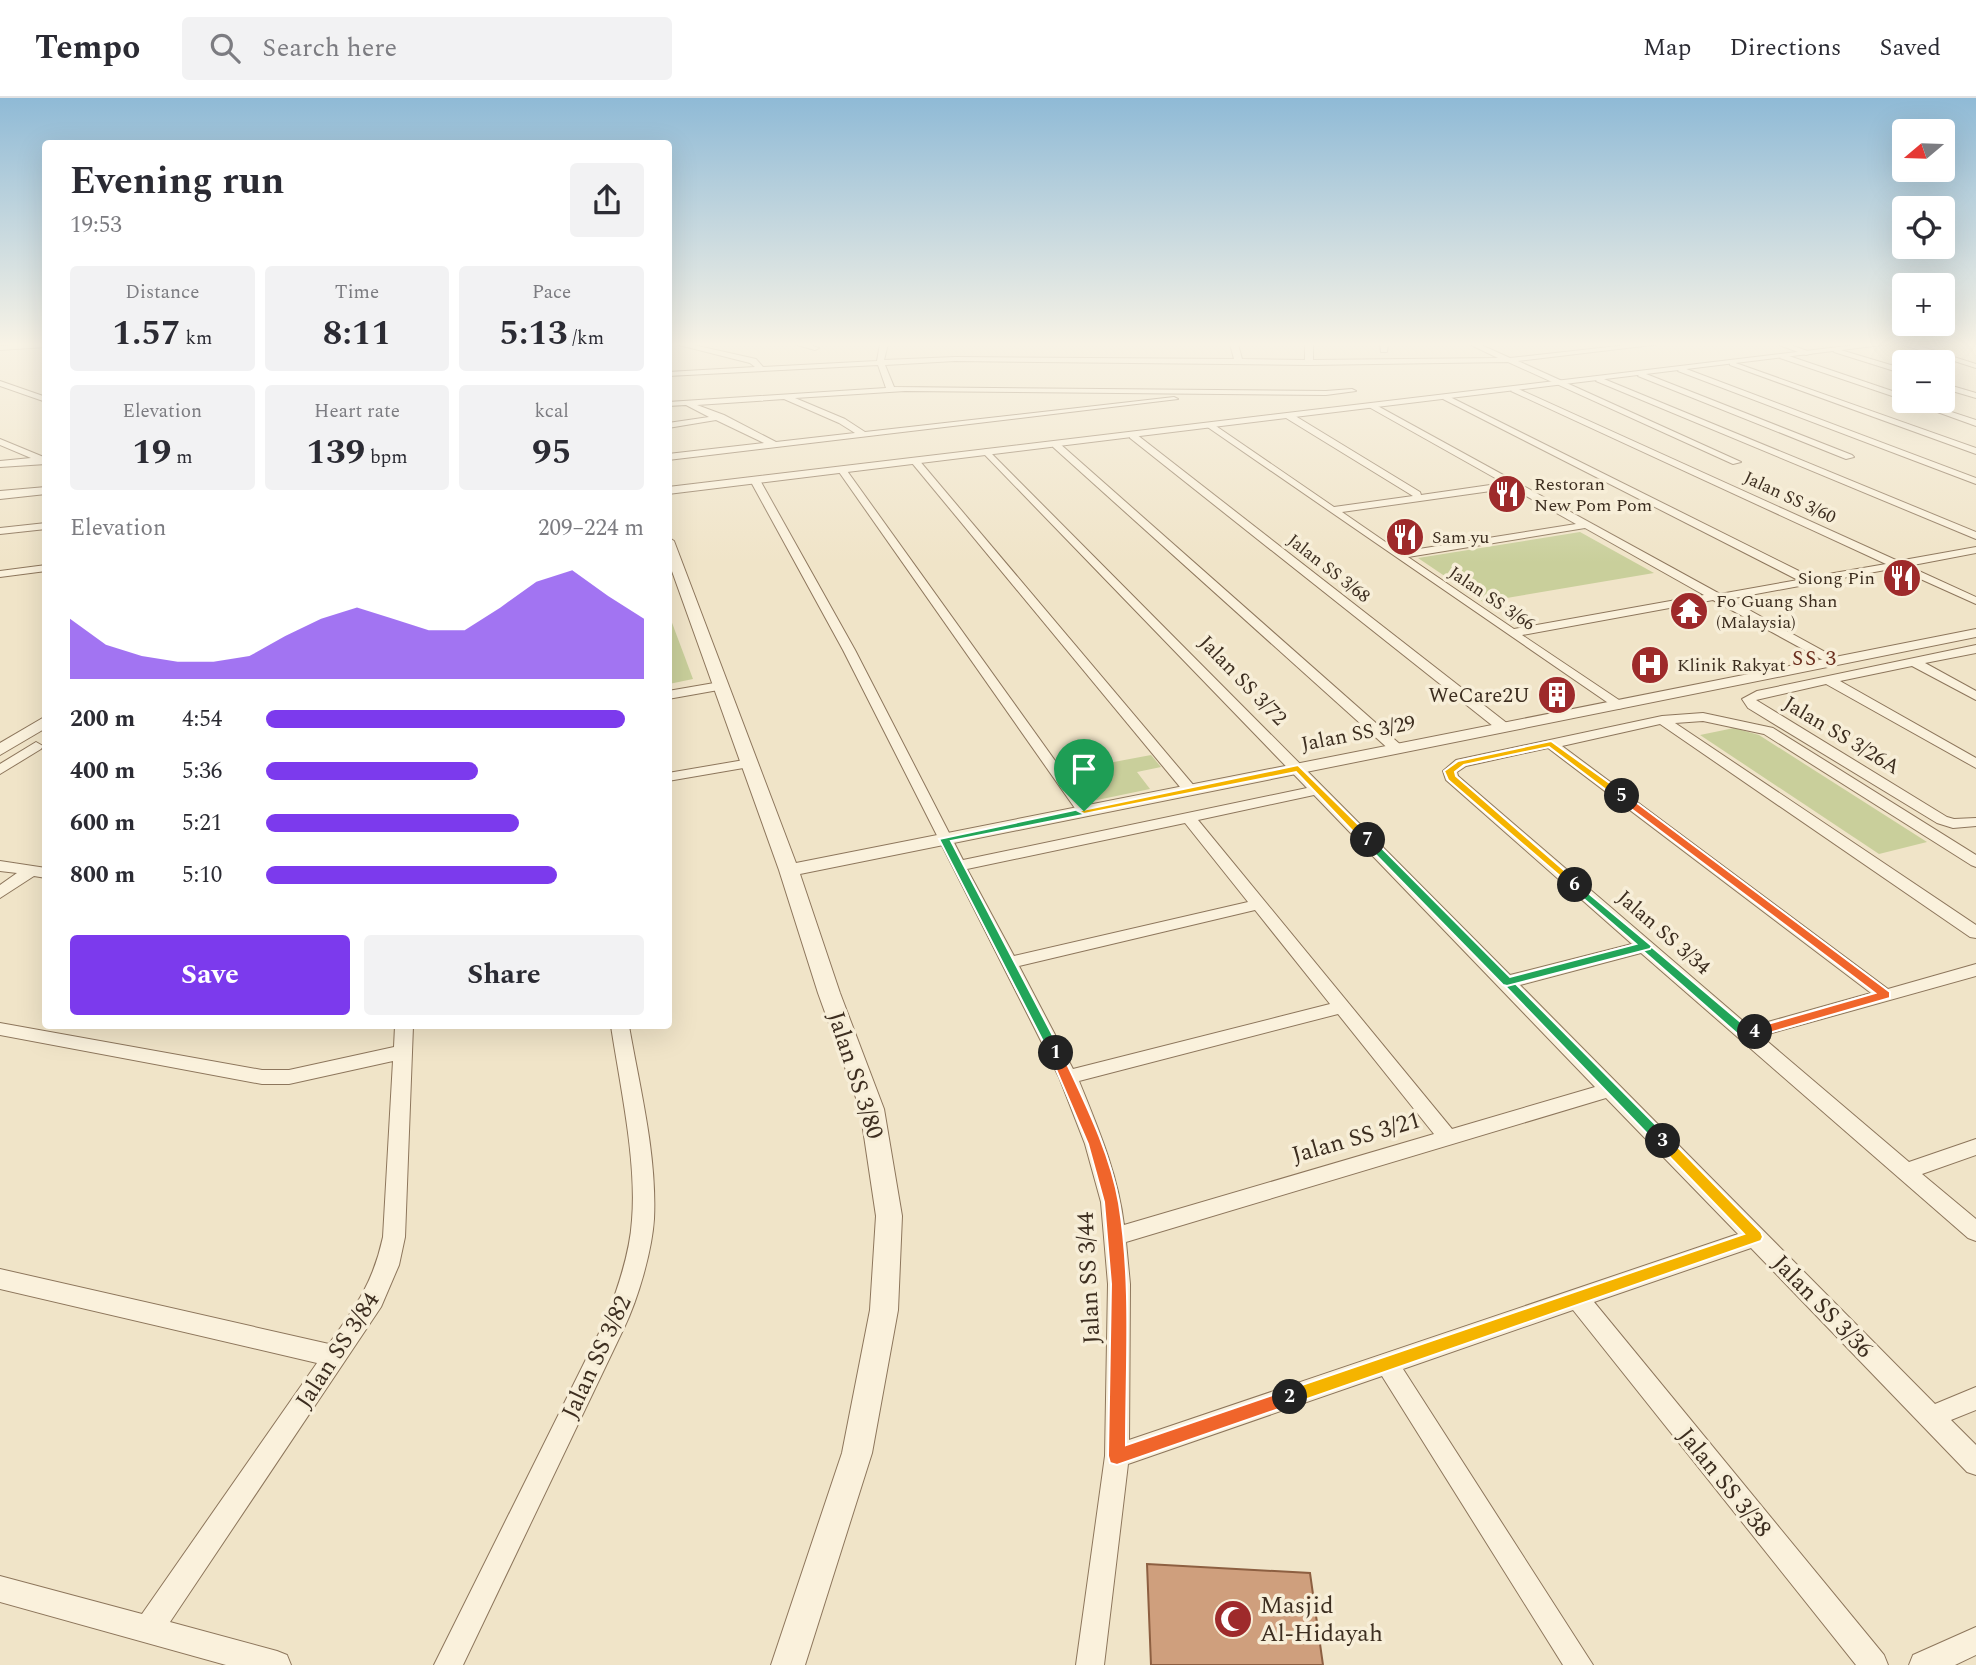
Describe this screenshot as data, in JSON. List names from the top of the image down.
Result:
{
  "streets": {
    "street": [
      "Jalan SS 3/60",
      "Jalan SS 3/68",
      "Jalan SS 3/66",
      "Jalan SS 3/72",
      "Jalan SS 3/29",
      "Jalan SS 3/26A",
      "Jalan SS 3/34",
      "Jalan SS 3/80",
      "Jalan SS 3/21",
      "Jalan SS 3/44",
      "Jalan SS 3/36",
      "Jalan SS 3/84",
      "Jalan SS 3/82",
      "Jalan SS 3/38"
    ]
  },
  "crossings": [
    ["Jalan SS 3/68", "Jalan SS 3/29"],
    ["Jalan SS 3/66", "Jalan SS 3/29"],
    ["Jalan SS 3/72", "Jalan SS 3/29"],
    ["Jalan SS 3/72", "Jalan SS 3/21"],
    ["Jalan SS 3/72", "Jalan SS 3/36"],
    ["Jalan SS 3/29", "Jalan SS 3/80"],
    ["Jalan SS 3/29", "Jalan SS 3/44"],
    ["Jalan SS 3/21", "Jalan SS 3/44"],
    ["Jalan SS 3/21", "Jalan SS 3/36"]
  ],
  "districts": ["SS 3"],
  "places": {
    "restaurant": ["Restoran New Pom Pom", "Sam yu", "Siong Pin"],
    "temple": ["Fo Guang Shan (Malaysia)"],
    "hospital": ["Klinik Rakyat"],
    "building": ["WeCare2U"],
    "mosque": ["Masjid Al-Hidayah"]
  },
  "north": "left",
  "page": {
    "header": "Tempo",
    "search": "Search here",
    "nav": ["Map", "Directions", "Saved"],
    "map_buttons": ["+", "−"],
    "heading": ["Evening run", "19:53"],
    "stats": [
      ["Distance", "1.57 km"],
      ["Time", "8:11"],
      ["Pace", "5:13 /km"],
      ["Elevation", "19 m"],
      ["Heart rate", "139 bpm"],
      ["kcal", "95"]
    ],
    "chart": ["Elevation", "209–224 m"],
    "list": [
      {
        "name": "200 m",
        "note": "4:54"
      },
      {
        "name": "400 m",
        "note": "5:36"
      },
      {
        "name": "600 m",
        "note": "5:21"
      },
      {
        "name": "800 m",
        "note": "5:10"
      }
    ],
    "pins": [
      "5",
      "7",
      "6",
      "4",
      "1",
      "3",
      "2"
    ],
    "buttons": ["Save", "Share"]
  }
}
